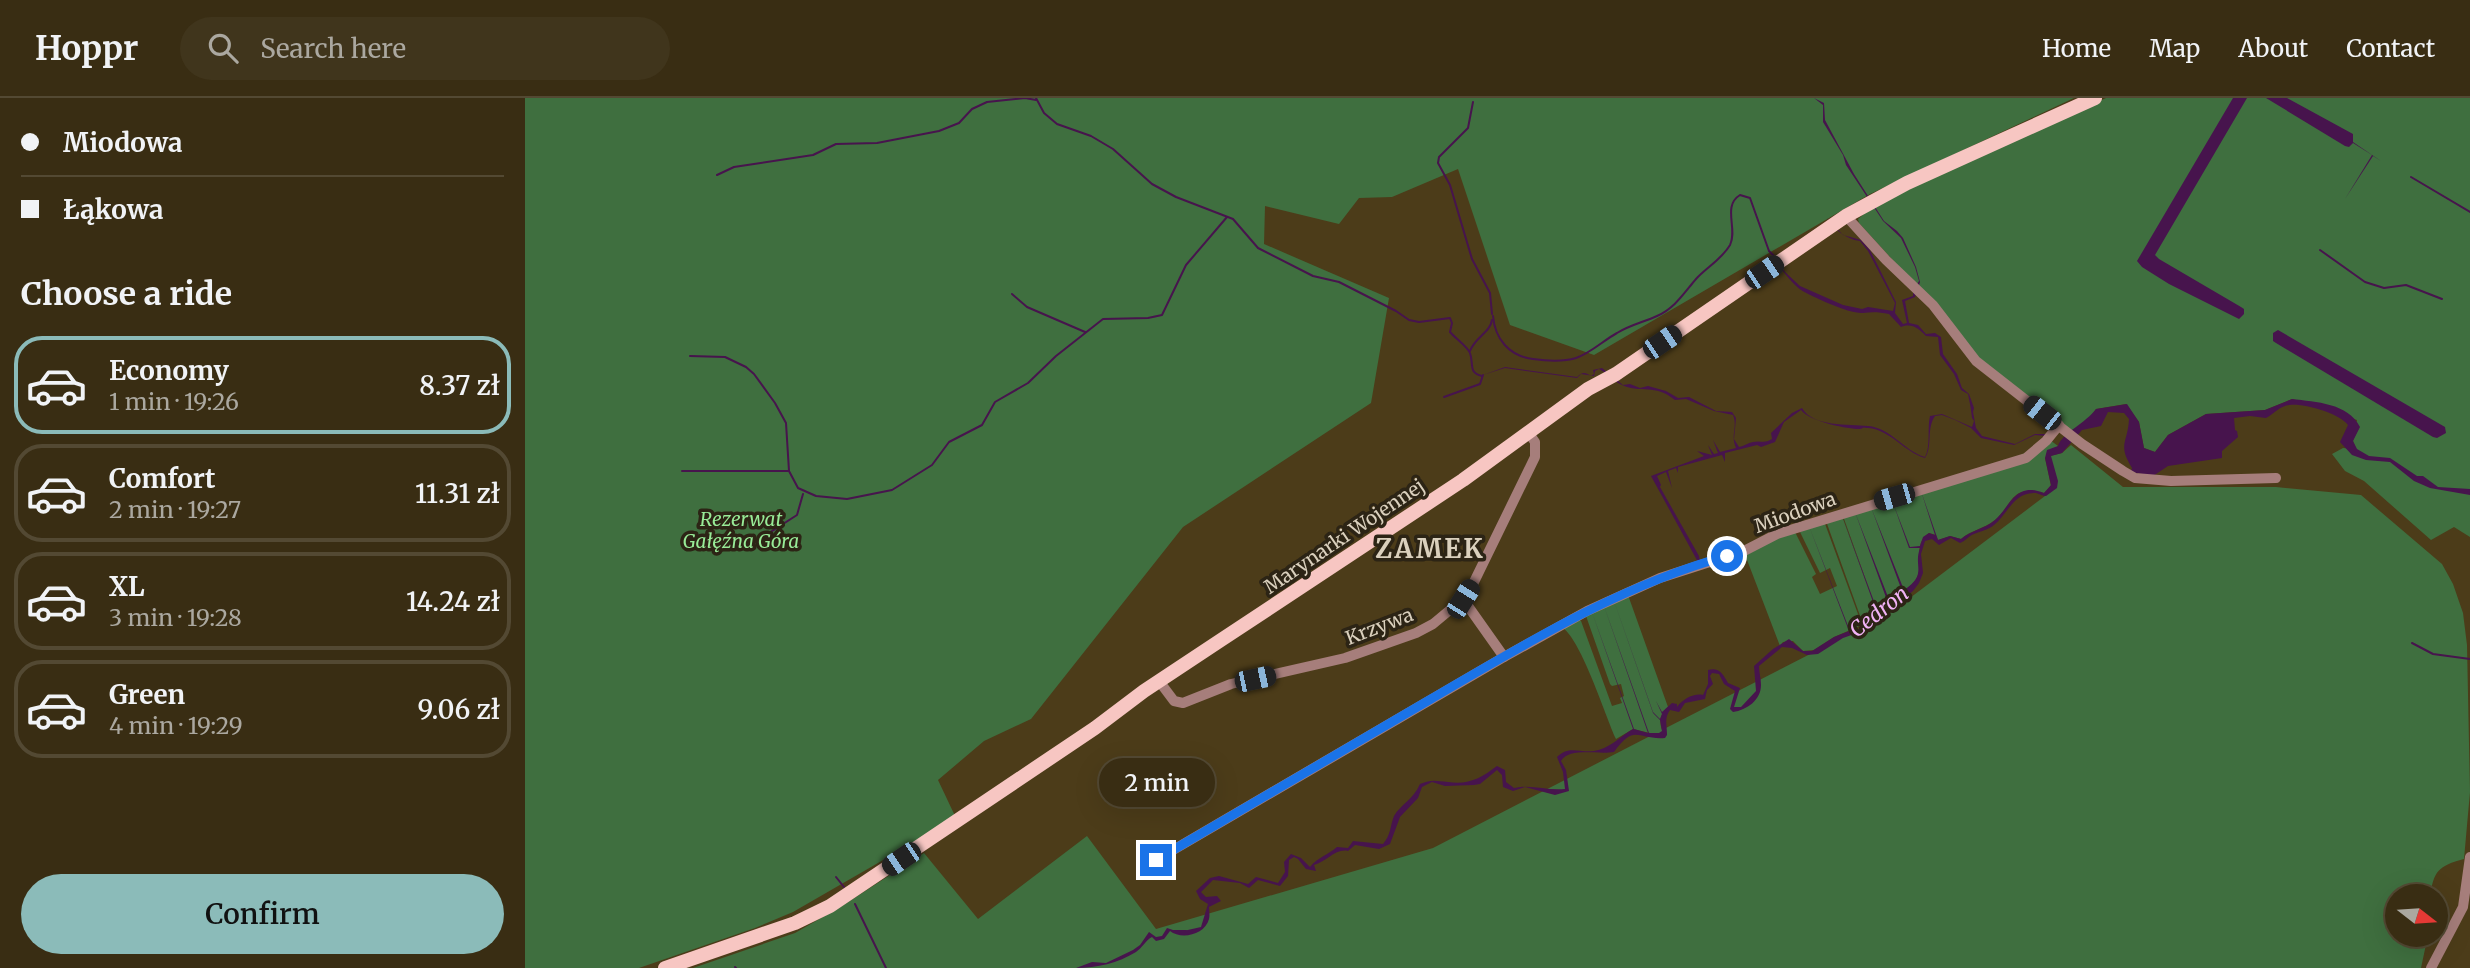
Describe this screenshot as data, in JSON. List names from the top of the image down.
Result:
{
  "streets": {
    "main road": ["Marynarki Wojennej"],
    "street": ["Miodowa", "Krzywa"]
  },
  "crossings": [
    ["Marynarki Wojennej", "Krzywa"]
  ],
  "districts": ["ZAMEK"],
  "water": ["Cedron"],
  "parks": ["Rezerwat Gałęźna Góra"],
  "north": "right",
  "page": {
    "header": "Hoppr",
    "search": "Search here",
    "nav": [
      "Home",
      "Map",
      "About",
      "Contact"
    ],
    "banner": ["Miodowa", "Łąkowa"],
    "heading": "Choose a ride",
    "list": [
      {
        "name": "Economy",
        "note": "1 min · 19:26",
        "value": "8.37 zł"
      },
      {
        "name": "Comfort",
        "note": "2 min · 19:27",
        "value": "11.31 zł"
      },
      {
        "name": "XL",
        "note": "3 min · 19:28",
        "value": "14.24 zł"
      },
      {
        "name": "Green",
        "note": "4 min · 19:29",
        "value": "9.06 zł"
      }
    ],
    "bubble": "2 min",
    "buttons": "Confirm"
  }
}
